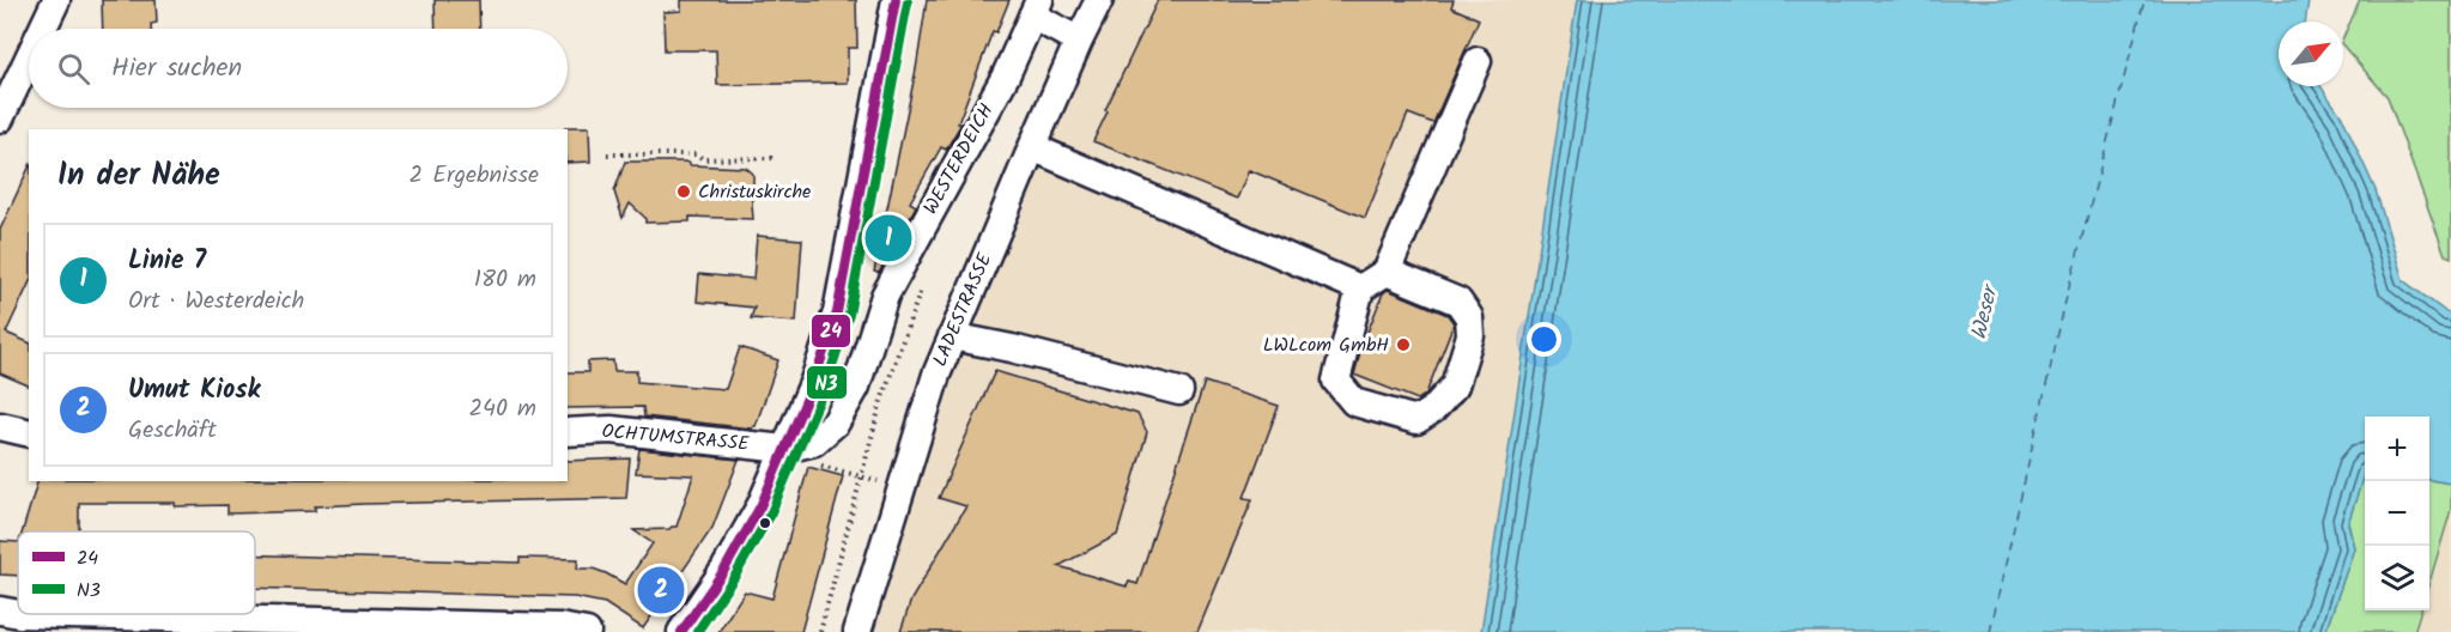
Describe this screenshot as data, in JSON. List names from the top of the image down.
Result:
{
  "streets": {
    "street": ["WESTERDEICH", "LADESTRASSE", "OCHTUMSTRASSE"]
  },
  "crossings": [
    ["WESTERDEICH", "OCHTUMSTRASSE"]
  ],
  "water": ["Weser"],
  "places": ["Christuskirche", "LWLcom GmbH"],
  "lines": ["transit line 24", "transit line N3"],
  "legend": ["24", "N3"],
  "north": "top right",
  "page": {
    "search": "Hier suchen",
    "heading": ["In der Nähe", "2 Ergebnisse"],
    "pins": ["1", "2"],
    "list": [
      {
        "mark": "1",
        "name": "Linie 7",
        "note": "Ort · Westerdeich",
        "value": "180 m"
      },
      {
        "mark": "2",
        "name": "Umut Kiosk",
        "note": "Geschäft",
        "value": "240 m"
      }
    ],
    "map_buttons": ["+", "−"]
  }
}
